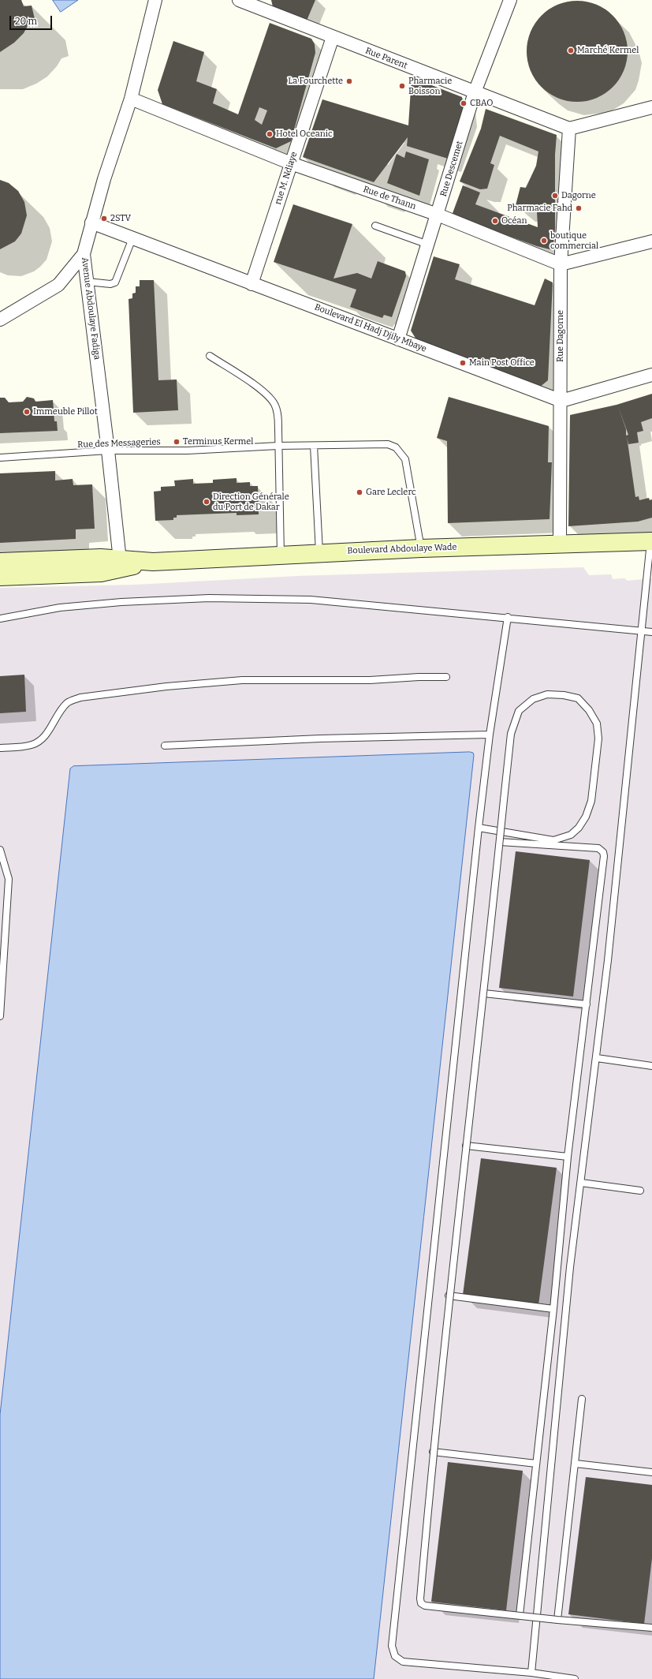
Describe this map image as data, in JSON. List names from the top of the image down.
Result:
{
  "streets": {
    "street": [
      "Rue Parent",
      "Rue Descemet",
      "rue M. Ndiaye",
      "Rue de Thann",
      "Avenue Abdoulaye Fadiga",
      "Boulevard El Hadj Djily Mbaye",
      "Rue Dagorne",
      "Boulevard Abdoulaye Wade"
    ],
    "lane": ["Rue des Messageries"]
  },
  "crossings": [
    ["Rue Parent", "Rue Descemet"],
    ["Rue Parent", "rue M. Ndiaye"],
    ["Rue Parent", "Rue Dagorne"],
    ["Rue Descemet", "Rue de Thann"],
    ["Rue Descemet", "Boulevard El Hadj Djily Mbaye"],
    ["rue M. Ndiaye", "Rue de Thann"],
    ["rue M. Ndiaye", "Boulevard El Hadj Djily Mbaye"],
    ["Rue de Thann", "Avenue Abdoulaye Fadiga"],
    ["Rue de Thann", "Rue Dagorne"],
    ["Avenue Abdoulaye Fadiga", "Boulevard El Hadj Djily Mbaye"],
    ["Avenue Abdoulaye Fadiga", "Rue des Messageries"],
    ["Avenue Abdoulaye Fadiga", "Boulevard Abdoulaye Wade"],
    ["Boulevard El Hadj Djily Mbaye", "Rue Dagorne"],
    ["Rue Dagorne", "Boulevard Abdoulaye Wade"],
    ["Rue des Messageries", "Boulevard Abdoulaye Wade"]
  ],
  "places": [
    "Marché Kermel",
    "La Fourchette",
    "Pharmacie Boisson",
    "CBAO",
    "Hotel Oceanic",
    "Dagorne",
    "Pharmacie Fahd",
    "2STV",
    "Océan",
    "boutique commercial",
    "Main Post Office",
    "Immeuble Pillot",
    "Terminus Kermel",
    "Gare Leclerc",
    "Direction Générale du Port de Dakar"
  ],
  "scale_bar": "20 m"
}
